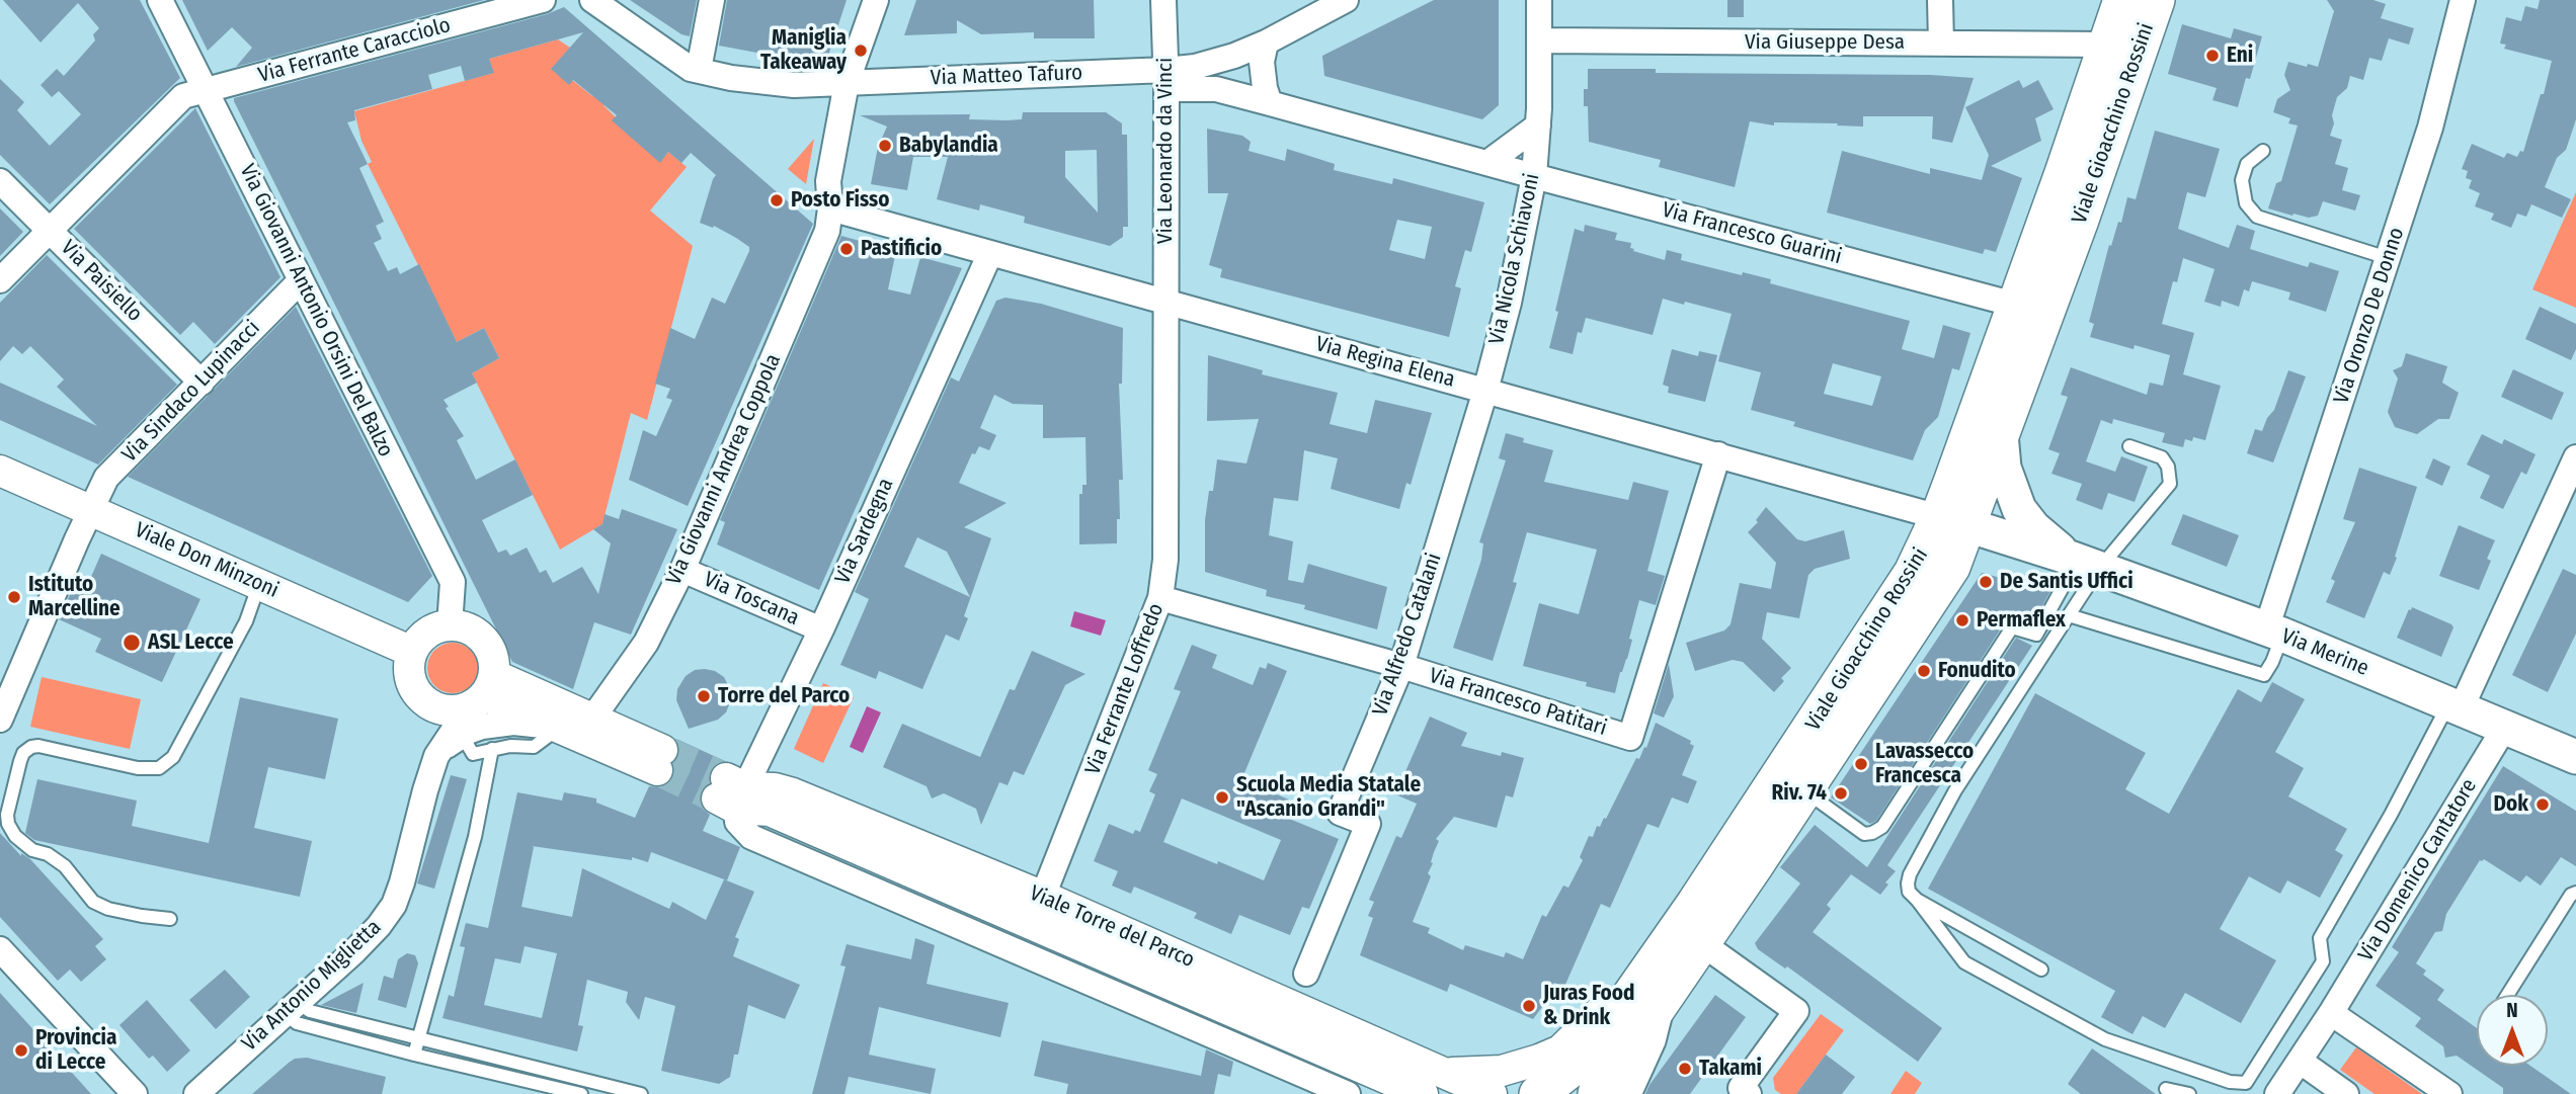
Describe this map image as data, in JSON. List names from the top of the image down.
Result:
{
  "streets": {
    "main road": ["Viale Gioacchino Rossini", "Via Merine"],
    "street": [
      "Via Giuseppe Desa",
      "Via Ferrante Caracciolo",
      "Via Matteo Tafuro",
      "Via Leonardo da Vinci",
      "Via Francesco Guarini",
      "Via Nicola Schiavoni",
      "Via Paisiello",
      "Via Giovanni Antonio Orsini Del Balzo",
      "Via Oronzo De Donno",
      "Via Regina Elena",
      "Via Sindaco Lupinacci",
      "Via Giovanni Andrea Coppola",
      "Via Sardegna",
      "Viale Don Minzoni",
      "Via Toscana",
      "Via Alfredo Catalani",
      "Via Ferrante Loffredo",
      "Via Francesco Patitari",
      "Via Domenico Cantatore",
      "Viale Torre del Parco",
      "Via Antonio Miglietta"
    ]
  },
  "crossings": [
    ["Via Giuseppe Desa", "Viale Gioacchino Rossini"],
    ["Via Giuseppe Desa", "Via Nicola Schiavoni"],
    ["Via Ferrante Caracciolo", "Via Paisiello"],
    ["Via Ferrante Caracciolo", "Via Giovanni Antonio Orsini Del Balzo"],
    ["Via Matteo Tafuro", "Via Leonardo da Vinci"],
    ["Via Matteo Tafuro", "Via Francesco Guarini"],
    ["Via Matteo Tafuro", "Via Giovanni Andrea Coppola"],
    ["Viale Gioacchino Rossini", "Via Francesco Guarini"],
    ["Viale Gioacchino Rossini", "Via Regina Elena"],
    ["Viale Gioacchino Rossini", "Via Merine"],
    ["Via Leonardo da Vinci", "Via Francesco Guarini"],
    ["Via Leonardo da Vinci", "Via Regina Elena"],
    ["Via Leonardo da Vinci", "Via Ferrante Loffredo"],
    ["Via Francesco Guarini", "Via Nicola Schiavoni"],
    ["Via Nicola Schiavoni", "Via Regina Elena"],
    ["Via Nicola Schiavoni", "Via Alfredo Catalani"],
    ["Via Paisiello", "Via Sindaco Lupinacci"],
    ["Via Giovanni Antonio Orsini Del Balzo", "Via Sindaco Lupinacci"],
    ["Via Giovanni Antonio Orsini Del Balzo", "Viale Don Minzoni"],
    ["Via Giovanni Antonio Orsini Del Balzo", "Via Antonio Miglietta"],
    ["Via Oronzo De Donno", "Via Merine"],
    ["Via Regina Elena", "Via Giovanni Andrea Coppola"],
    ["Via Regina Elena", "Via Sardegna"],
    ["Via Regina Elena", "Via Alfredo Catalani"],
    ["Via Regina Elena", "Via Merine"],
    ["Via Regina Elena", "Via Ferrante Loffredo"],
    ["Via Regina Elena", "Via Francesco Patitari"],
    ["Via Sindaco Lupinacci", "Viale Don Minzoni"],
    ["Via Giovanni Andrea Coppola", "Via Toscana"],
    ["Via Sardegna", "Via Toscana"],
    ["Via Sardegna", "Viale Torre del Parco"],
    ["Viale Don Minzoni", "Via Antonio Miglietta"],
    ["Via Alfredo Catalani", "Via Francesco Patitari"],
    ["Via Merine", "Via Domenico Cantatore"],
    ["Via Ferrante Loffredo", "Via Francesco Patitari"],
    ["Via Ferrante Loffredo", "Viale Torre del Parco"]
  ],
  "places": [
    "Maniglia Takeaway",
    "Eni",
    "Babylandia",
    "Posto Fisso",
    "Pastificio",
    "De Santis Uffici",
    "Istituto Marcelline",
    "Permaflex",
    "ASL Lecce",
    "Fonudito",
    "Torre del Parco",
    "Lavassecco Francesca",
    "Riv. 74",
    "Scuola Media Statale \"Ascanio Grandi\"",
    "Dok",
    "Juras Food & Drink",
    "Provincia di Lecce",
    "Takami"
  ],
  "north": "top"
}
